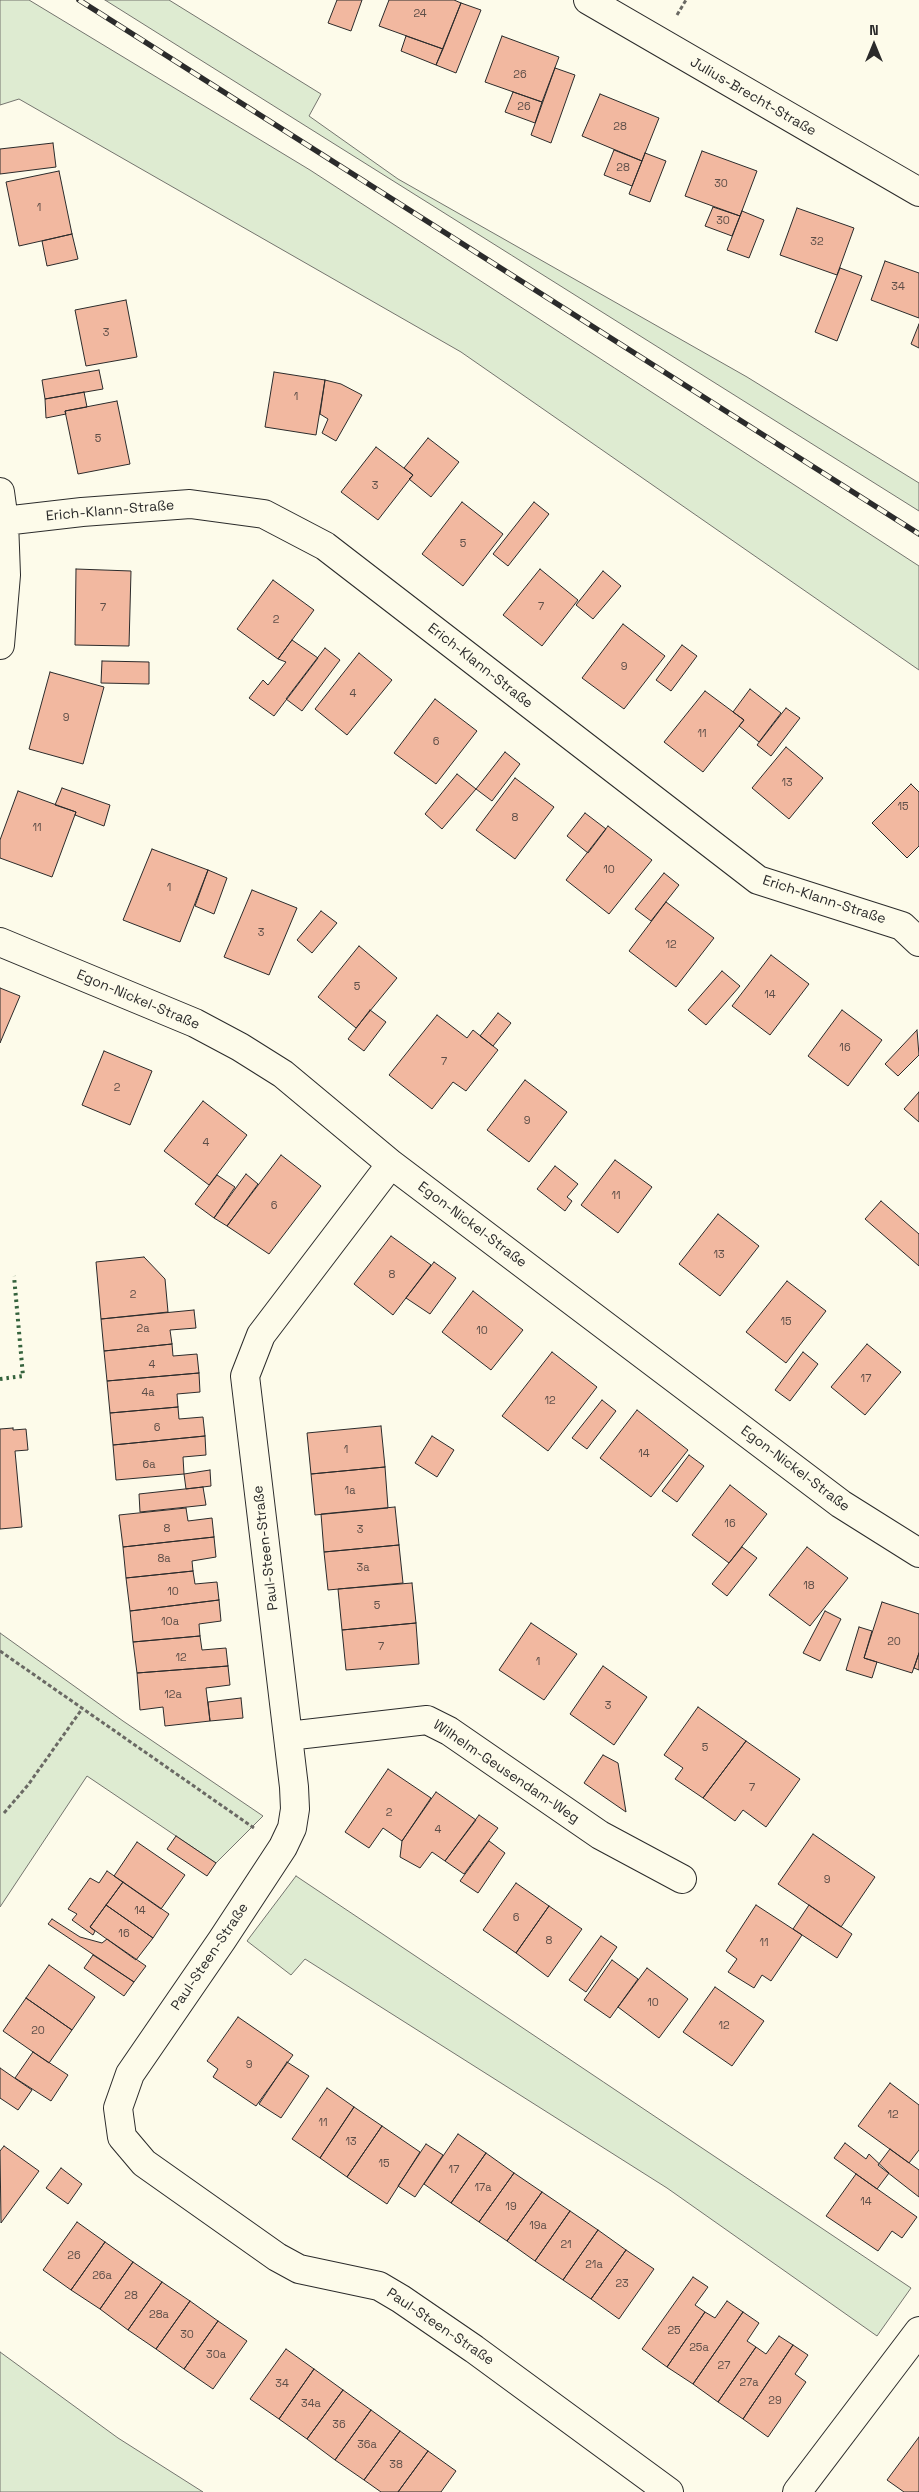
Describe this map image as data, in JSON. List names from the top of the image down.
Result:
{
  "streets": {
    "street": [
      "Julius-Brecht-Straße",
      "Erich-Klann-Straße",
      "Egon-Nickel-Straße",
      "Paul-Steen-Straße",
      "Wilhelm-Geusendam-Weg"
    ]
  },
  "crossings": [
    ["Egon-Nickel-Straße", "Paul-Steen-Straße"],
    ["Paul-Steen-Straße", "Wilhelm-Geusendam-Weg"]
  ],
  "house_numbers": [
    "24",
    "26",
    "26",
    "28",
    "28",
    "30",
    "1",
    "30",
    "32",
    "34",
    "3",
    "1",
    "5",
    "3",
    "5",
    "7",
    "7",
    "2",
    "9",
    "4",
    "9",
    "11",
    "6",
    "13",
    "15",
    "8",
    "11",
    "10",
    "1",
    "3",
    "12",
    "5",
    "14",
    "16",
    "7",
    "2",
    "9",
    "4",
    "11",
    "6",
    "13",
    "8",
    "2",
    "15",
    "2a",
    "10",
    "4",
    "17",
    "4a",
    "12",
    "6",
    "1",
    "14",
    "6a",
    "1a",
    "16",
    "8",
    "3",
    "8a",
    "3a",
    "18",
    "10",
    "5",
    "10a",
    "20",
    "7",
    "12",
    "1",
    "12a",
    "3",
    "5",
    "7",
    "2",
    "4",
    "9",
    "14",
    "6",
    "16",
    "8",
    "11",
    "10",
    "12",
    "20",
    "9",
    "12",
    "11",
    "13",
    "15",
    "17",
    "17a",
    "14",
    "19",
    "19a",
    "21",
    "26",
    "21a",
    "26a",
    "23",
    "28",
    "28a",
    "25",
    "30",
    "25a",
    "30a",
    "27",
    "27a",
    "34",
    "29",
    "34a",
    "36",
    "36a",
    "38"
  ],
  "north": "top"
}
